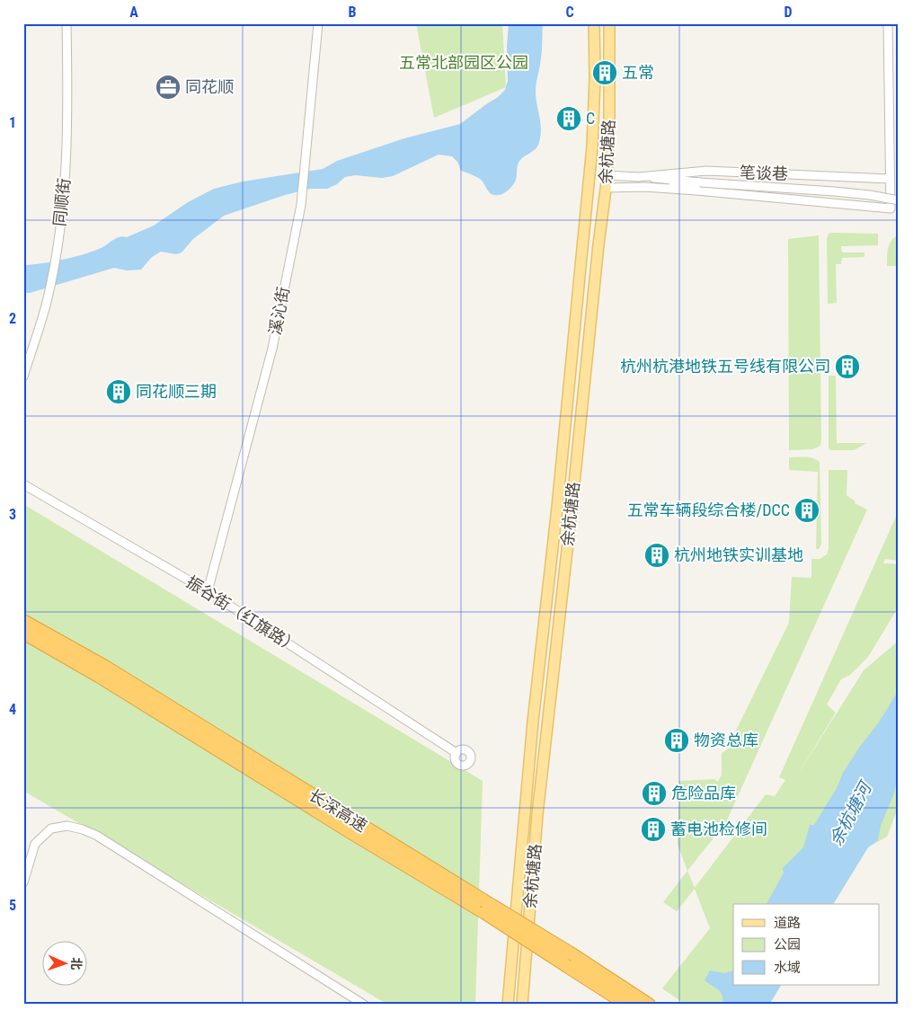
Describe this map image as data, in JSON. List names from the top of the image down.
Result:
{
  "streets": {
    "highway": ["长深高速"],
    "main road": ["余杭塘路"],
    "street": [
      "笔谈巷",
      "同顺街",
      "溪沁街",
      "振谷街（红旗路）"
    ]
  },
  "crossings": [
    ["余杭塘路", "笔谈巷"],
    ["溪沁街", "振谷街（红旗路）"]
  ],
  "water": ["余杭塘河"],
  "parks": ["五常北部园区公园"],
  "places": {
    "building": [
      "五常",
      "C",
      "杭州杭港地铁五号线有限公司",
      "同花顺三期",
      "五常车辆段综合楼/DCC",
      "杭州地铁实训基地",
      "物资总库",
      "危险品库",
      "蓄电池检修间"
    ],
    "office": ["同花顺"]
  },
  "legend": ["道路", "公园", "水域"],
  "north": "right",
  "grid": {
    "columns": [
      "A",
      "B",
      "C",
      "D"
    ],
    "rows": [
      "1",
      "2",
      "3",
      "4",
      "5"
    ]
  }
}
